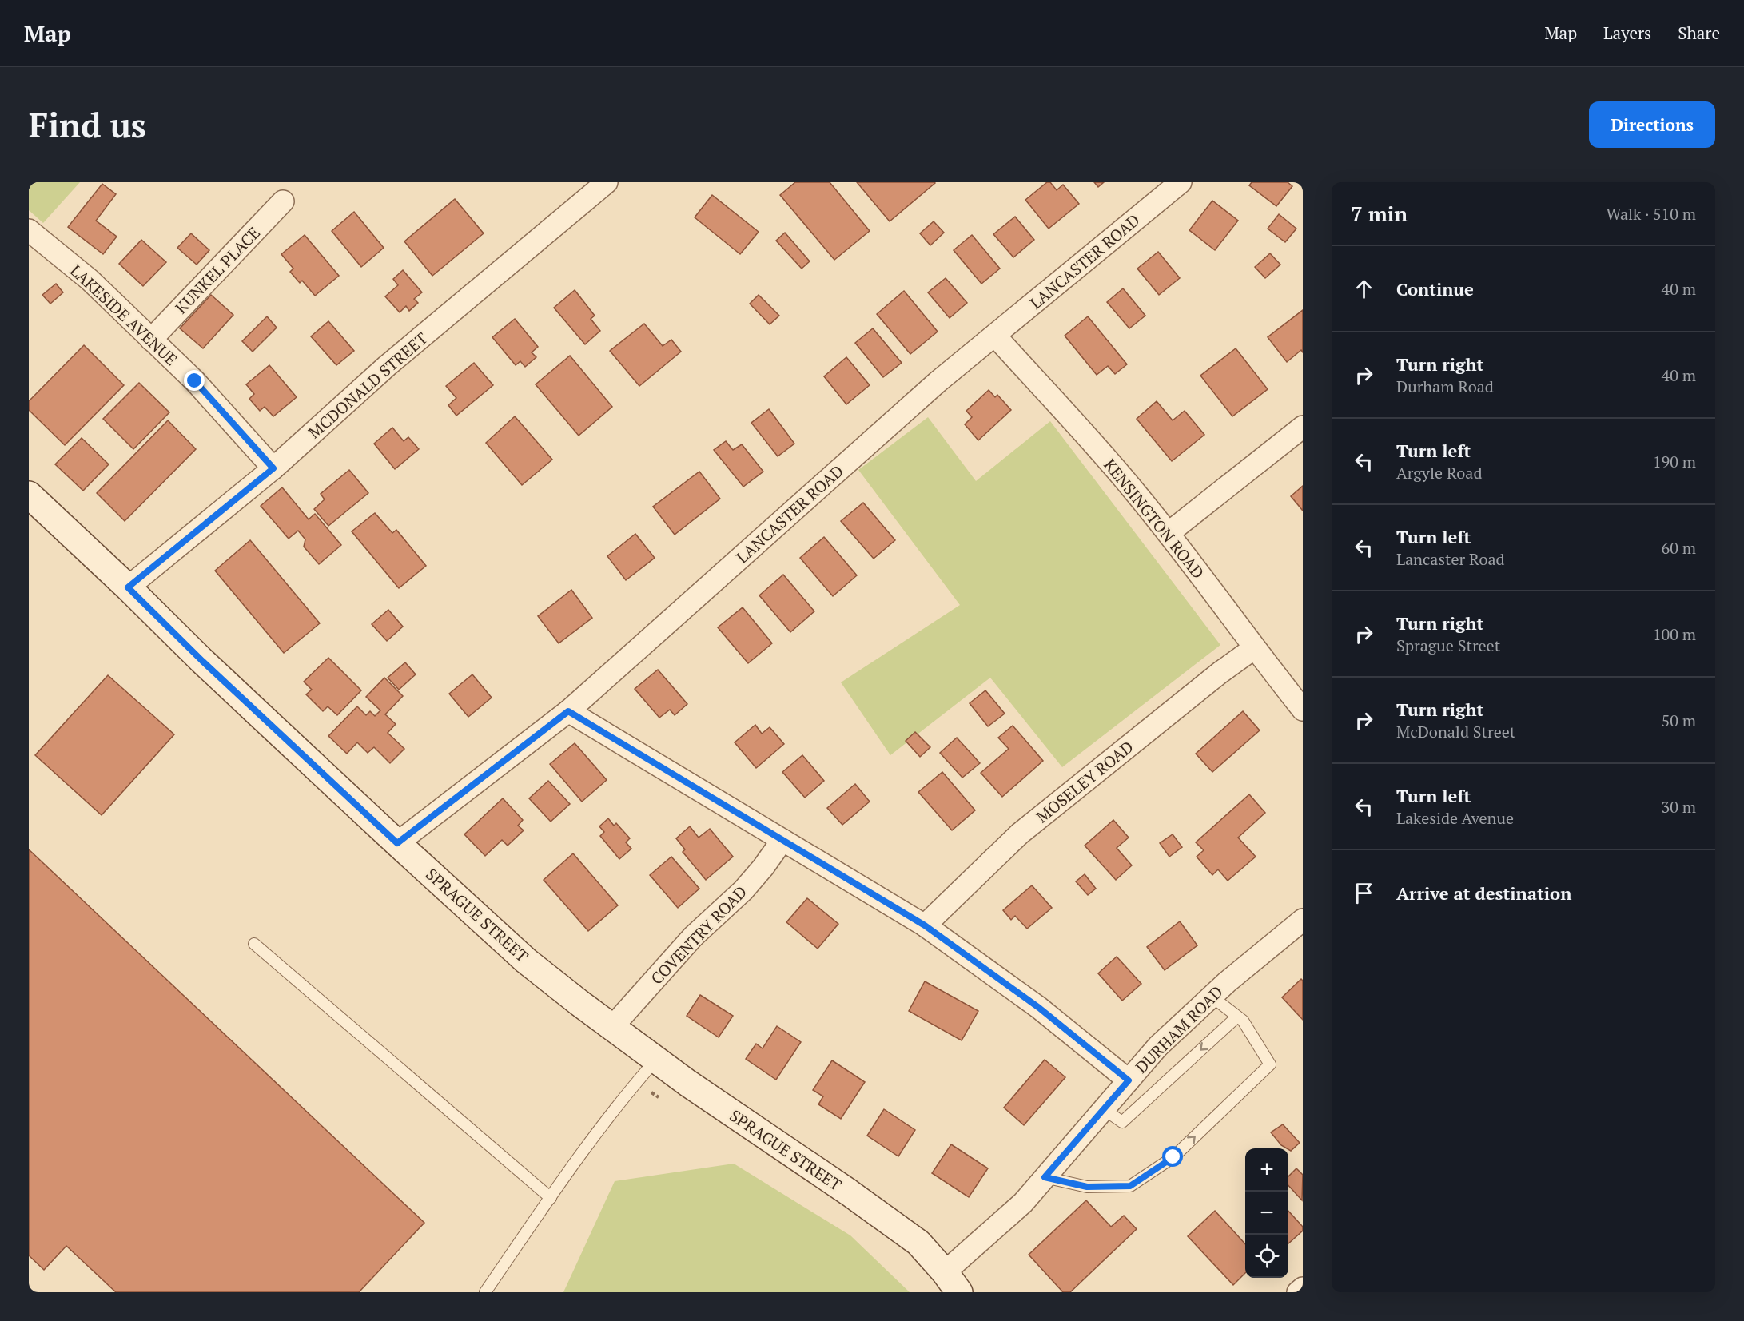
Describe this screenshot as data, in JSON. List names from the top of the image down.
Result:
{
  "streets": {
    "main road": ["SPRAGUE STREET"],
    "street": [
      "LANCASTER ROAD",
      "KUNKEL PLACE",
      "LAKESIDE AVENUE",
      "MCDONALD STREET",
      "KENSINGTON ROAD",
      "MOSELEY ROAD",
      "COVENTRY ROAD",
      "DURHAM ROAD"
    ]
  },
  "crossings": [
    ["LANCASTER ROAD", "KENSINGTON ROAD"],
    ["LANCASTER ROAD", "SPRAGUE STREET"],
    ["KUNKEL PLACE", "LAKESIDE AVENUE"],
    ["LAKESIDE AVENUE", "MCDONALD STREET"],
    ["MCDONALD STREET", "SPRAGUE STREET"],
    ["KENSINGTON ROAD", "MOSELEY ROAD"],
    ["SPRAGUE STREET", "COVENTRY ROAD"],
    ["SPRAGUE STREET", "DURHAM ROAD"]
  ],
  "page": {
    "header": "Map",
    "nav": ["Map", "Layers", "Share"],
    "buttons": "Directions",
    "title": "Find us",
    "heading": ["7 min", "Walk · 510 m"],
    "list": [
      ["Continue", "40 m"],
      ["Turn right", "Durham Road", "40 m"],
      ["Turn left", "Argyle Road", "190 m"],
      ["Turn left", "Lancaster Road", "60 m"],
      ["Turn right", "Sprague Street", "100 m"],
      ["Turn right", "McDonald Street", "50 m"],
      ["Turn left", "Lakeside Avenue", "30 m"],
      "Arrive at destination"
    ],
    "map_buttons": ["+", "−"]
  }
}
